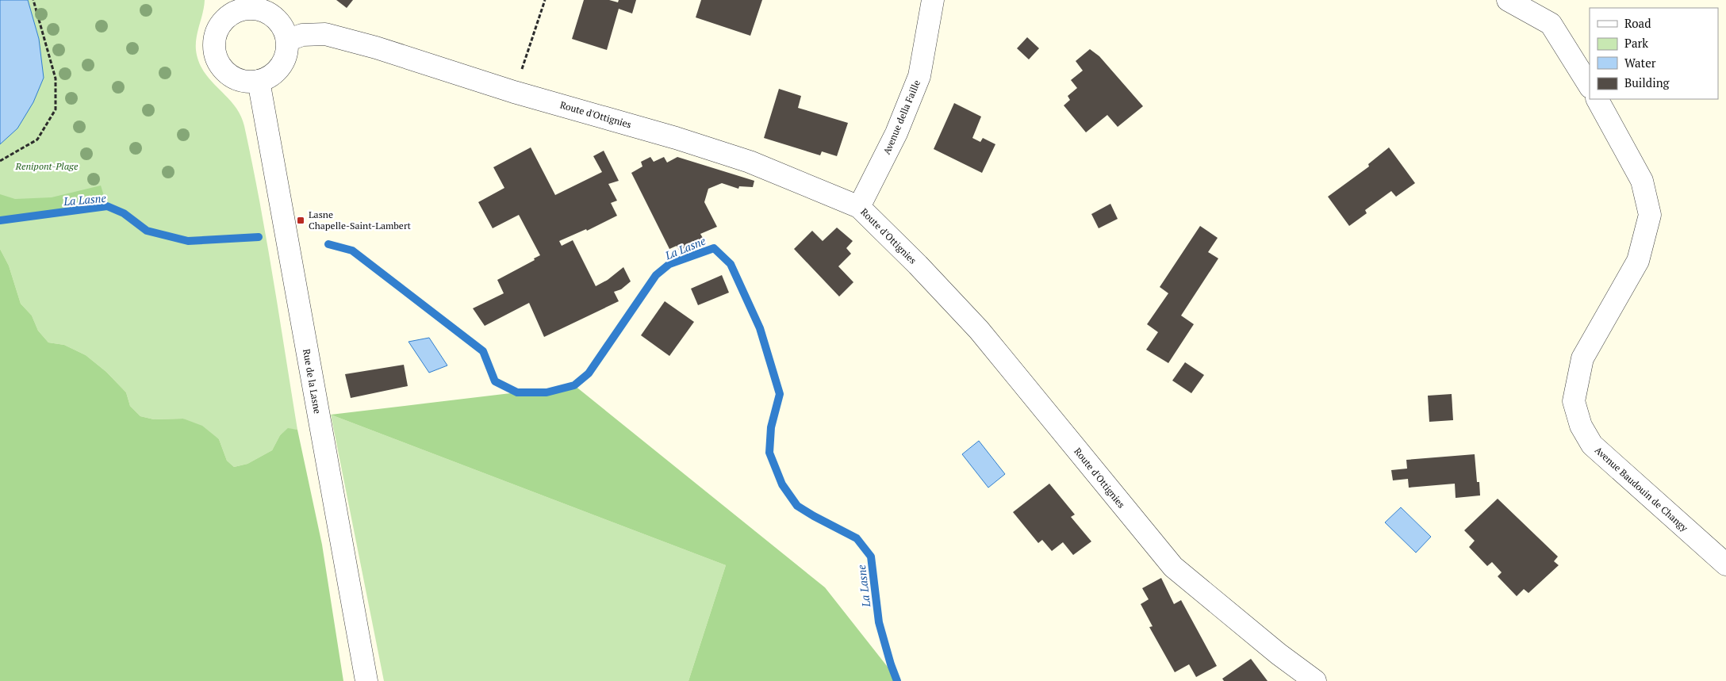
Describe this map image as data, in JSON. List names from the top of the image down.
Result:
{
  "streets": {
    "street": [
      "Route d'Ottignies",
      "Avenue della Faille",
      "Rue de la Lasne",
      "Avenue Baudouin de Changy"
    ]
  },
  "crossings": [
    ["Route d'Ottignies", "Avenue della Faille"],
    ["Route d'Ottignies", "Rue de la Lasne"]
  ],
  "water": ["La Lasne"],
  "parks": ["Renipont-Plage"],
  "places": {
    "transit": ["Lasne Chapelle-Saint-Lambert"]
  },
  "legend": [
    "Road",
    "Park",
    "Water",
    "Building"
  ]
}
